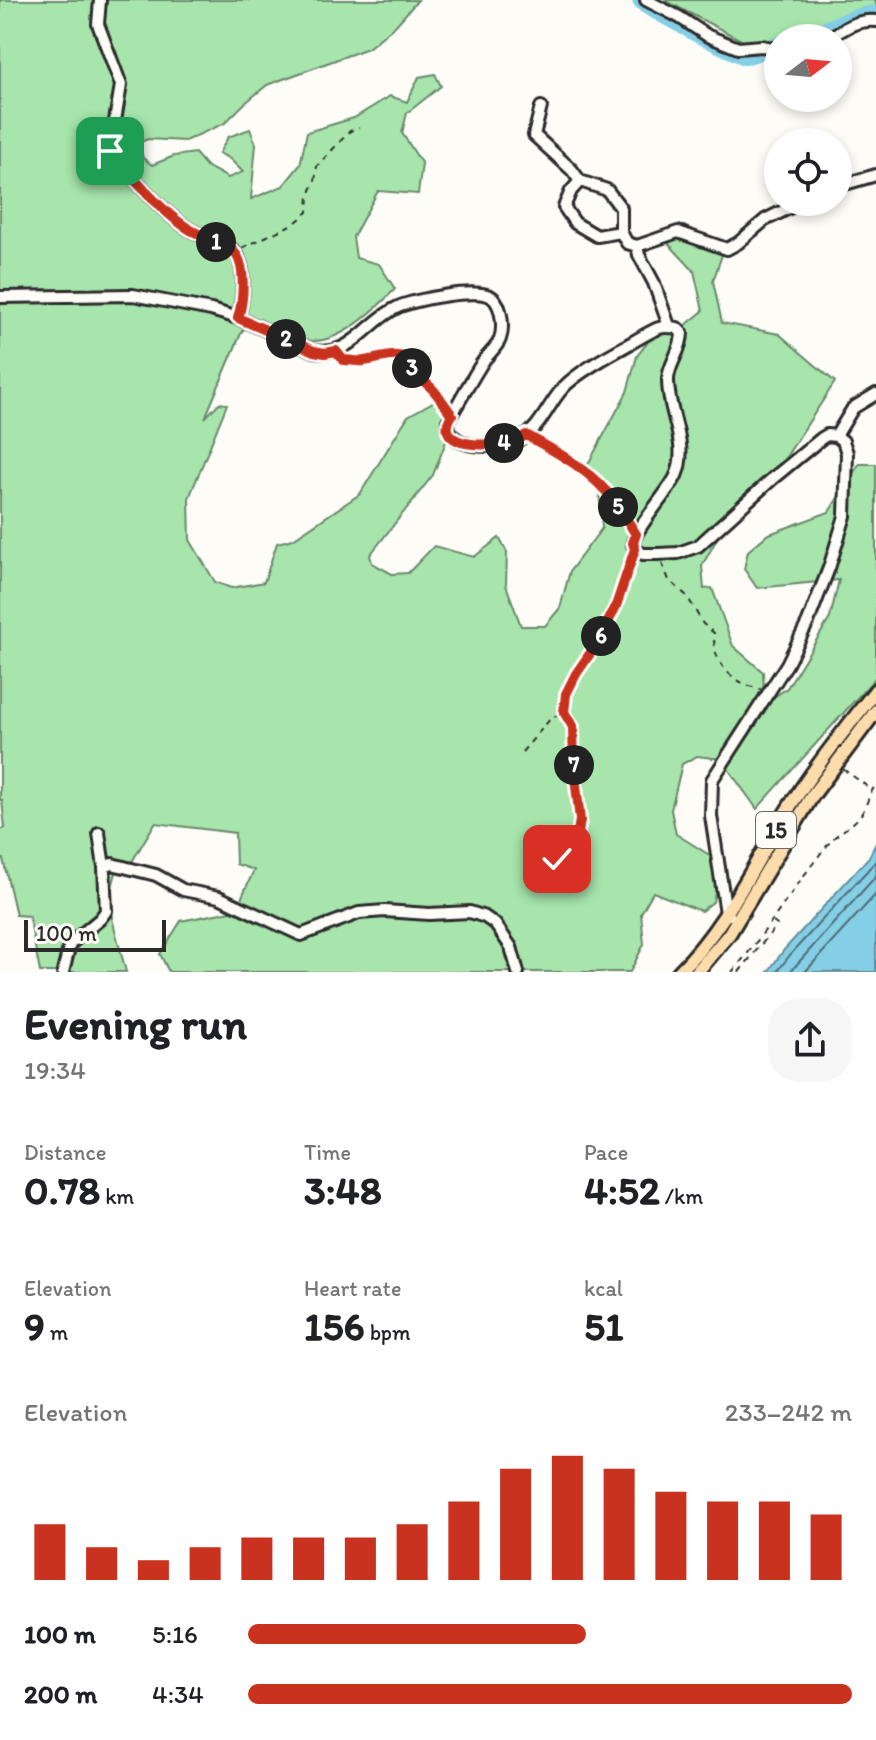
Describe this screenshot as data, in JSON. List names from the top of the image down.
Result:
{
  "streets": {
    "main road": ["15"]
  },
  "scale_bar": "100 m",
  "north": "right",
  "page": {
    "pins": [
      "1",
      "2",
      "3",
      "4",
      "5",
      "6",
      "7"
    ],
    "scale": "100 m",
    "heading": ["Evening run", "19:34"],
    "stats": [
      ["Distance", "0.78 km"],
      ["Time", "3:48"],
      ["Pace", "4:52 /km"],
      ["Elevation", "9 m"],
      ["Heart rate", "156 bpm"],
      ["kcal", "51"]
    ],
    "chart": ["Elevation", "233–242 m"],
    "list": [
      {
        "name": "100 m",
        "note": "5:16"
      },
      {
        "name": "200 m",
        "note": "4:34"
      }
    ]
  }
}
